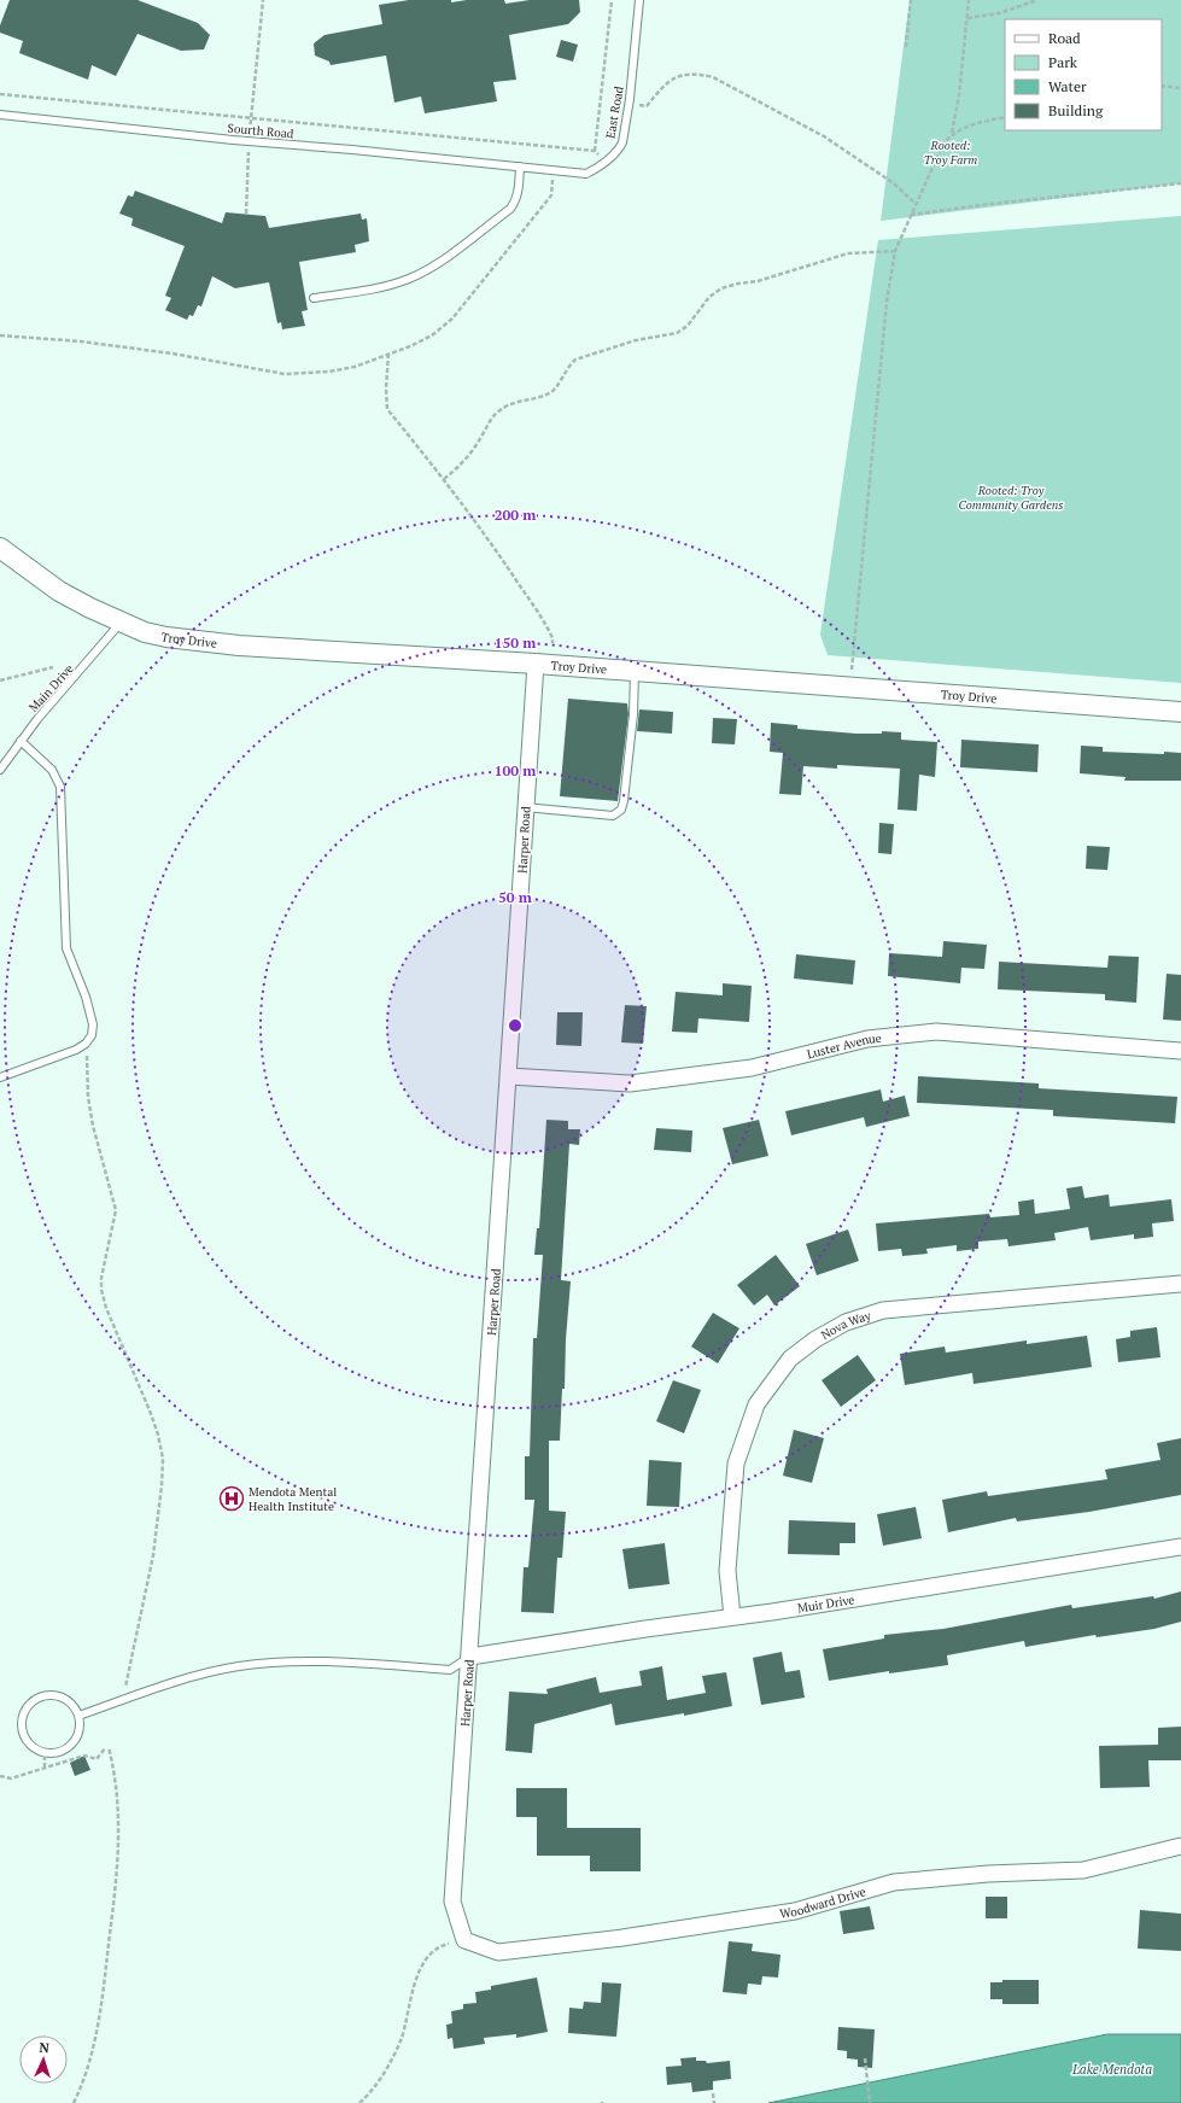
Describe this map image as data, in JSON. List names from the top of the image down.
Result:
{
  "streets": {
    "street": [
      "Troy Drive",
      "Harper Road",
      "Luster Avenue",
      "Nova Way",
      "Muir Drive",
      "Woodward Drive"
    ],
    "lane": ["East Road", "Sourth Road", "Main Drive"]
  },
  "crossings": [
    ["East Road", "Sourth Road"],
    ["Troy Drive", "Main Drive"],
    ["Troy Drive", "Harper Road"],
    ["Harper Road", "Luster Avenue"],
    ["Harper Road", "Muir Drive"],
    ["Harper Road", "Woodward Drive"],
    ["Nova Way", "Muir Drive"]
  ],
  "water": ["Lake Mendota"],
  "parks": ["Rooted: Troy Farm", "Rooted: Troy Community Gardens"],
  "places": {
    "hospital": ["Mendota Mental Health Institute"]
  },
  "legend": [
    "Road",
    "Park",
    "Water",
    "Building"
  ],
  "north": "top",
  "rings": [
    "200 m",
    "150 m",
    "100 m",
    "50 m"
  ]
}
